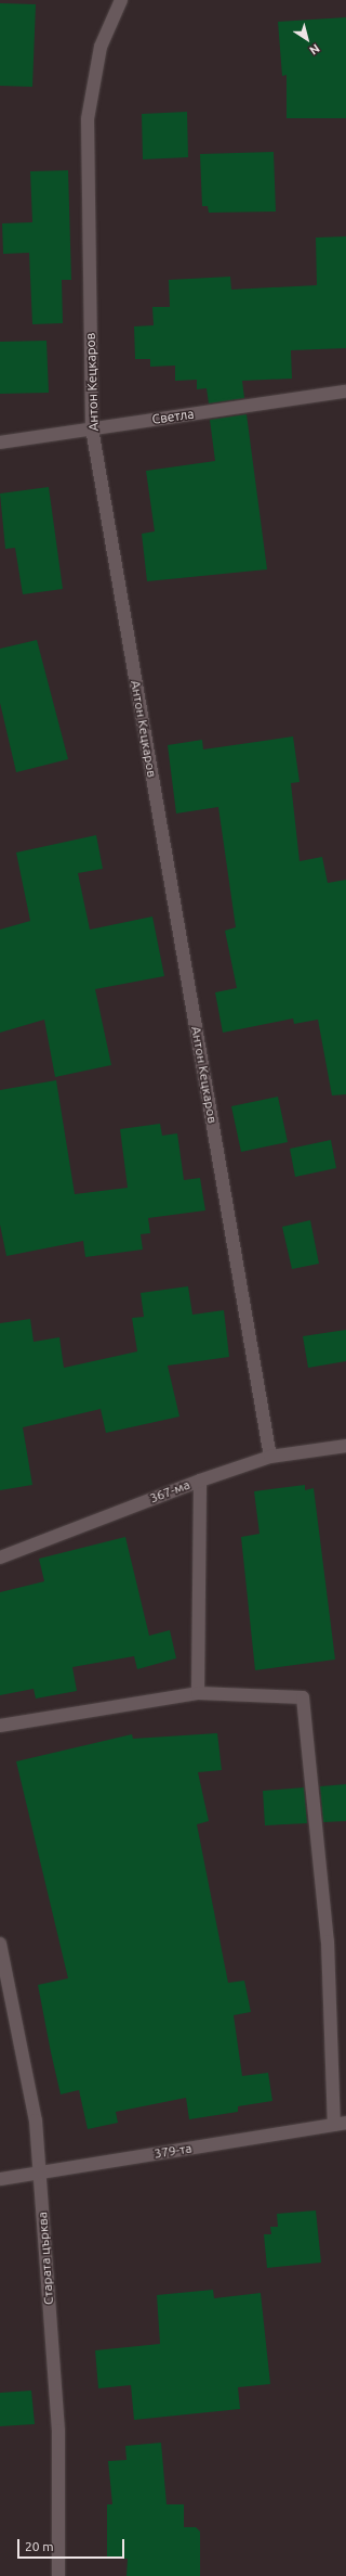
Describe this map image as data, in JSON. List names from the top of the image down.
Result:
{
  "streets": {
    "street": [
      "Антон Кецкаров",
      "Светла",
      "367-ма",
      "379-та",
      "Старата църква"
    ]
  },
  "crossings": [
    ["Антон Кецкаров", "Светла"],
    ["Антон Кецкаров", "367-ма"],
    ["379-та", "Старата църква"]
  ],
  "scale_bar": "20 m",
  "north": "bottom right"
}
